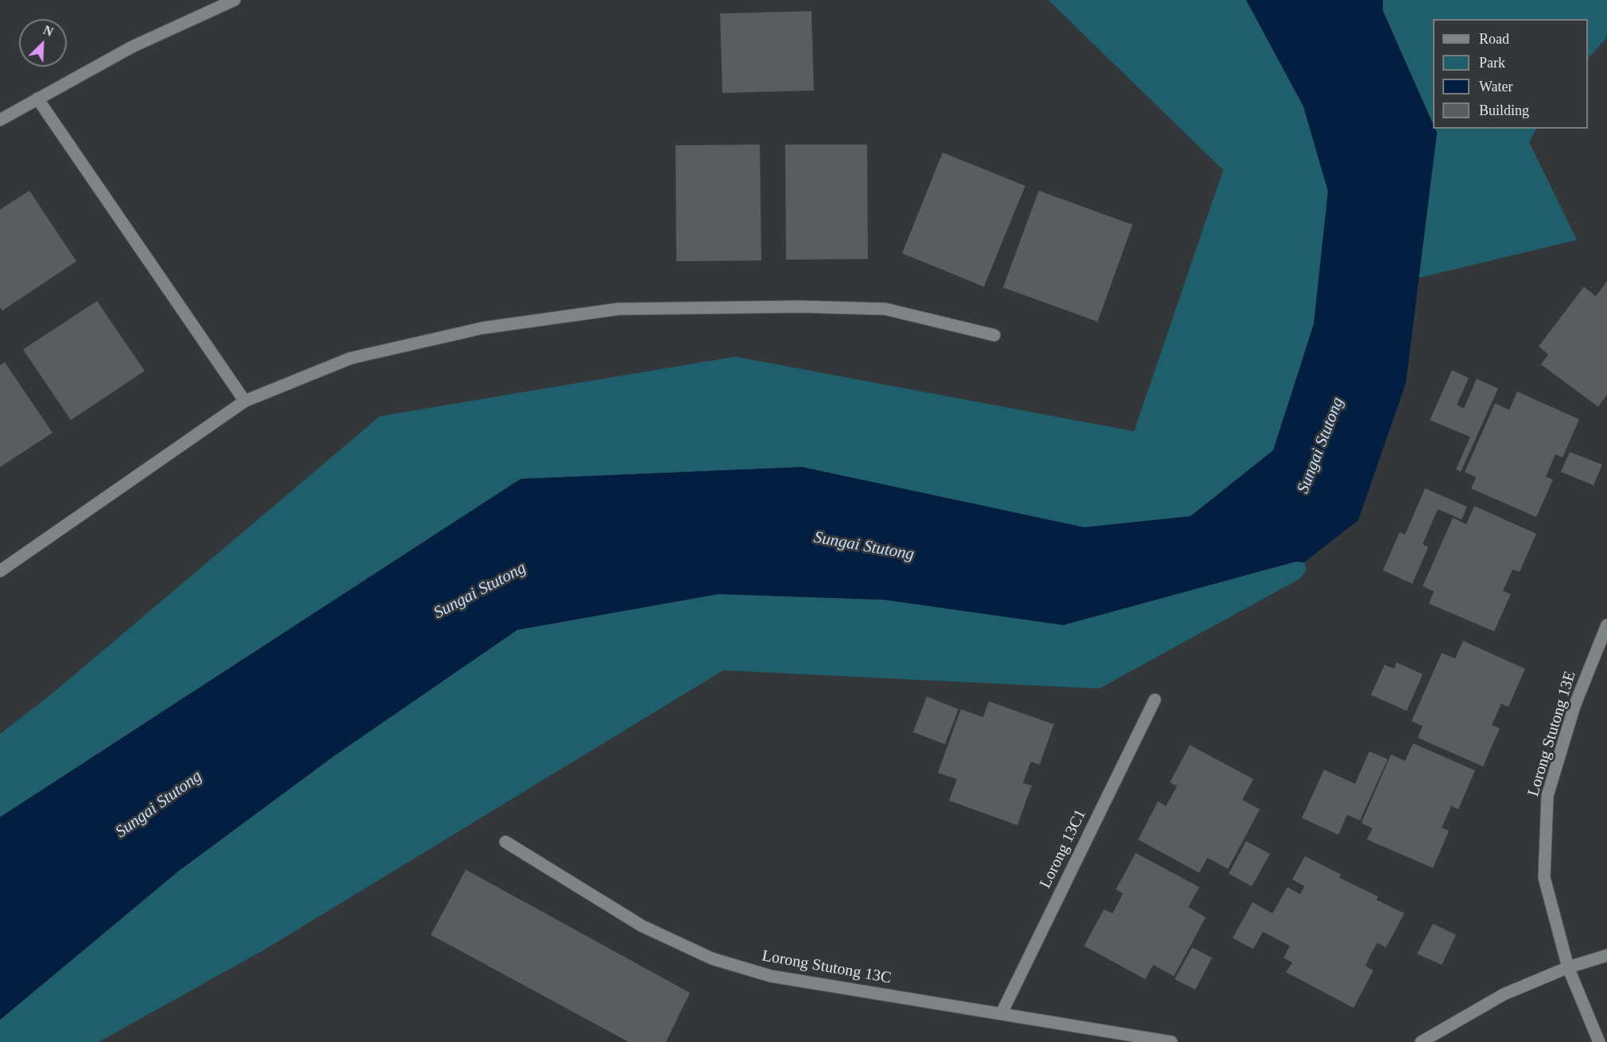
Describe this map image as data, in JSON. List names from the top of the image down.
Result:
{
  "streets": {
    "street": ["Lorong Stutong 13E", "Lorong 13C1", "Lorong Stutong 13C"]
  },
  "crossings": [
    ["Lorong 13C1", "Lorong Stutong 13C"]
  ],
  "water": ["Sungai Stutong"],
  "legend": [
    "Road",
    "Park",
    "Water",
    "Building"
  ],
  "north": "top right"
}
